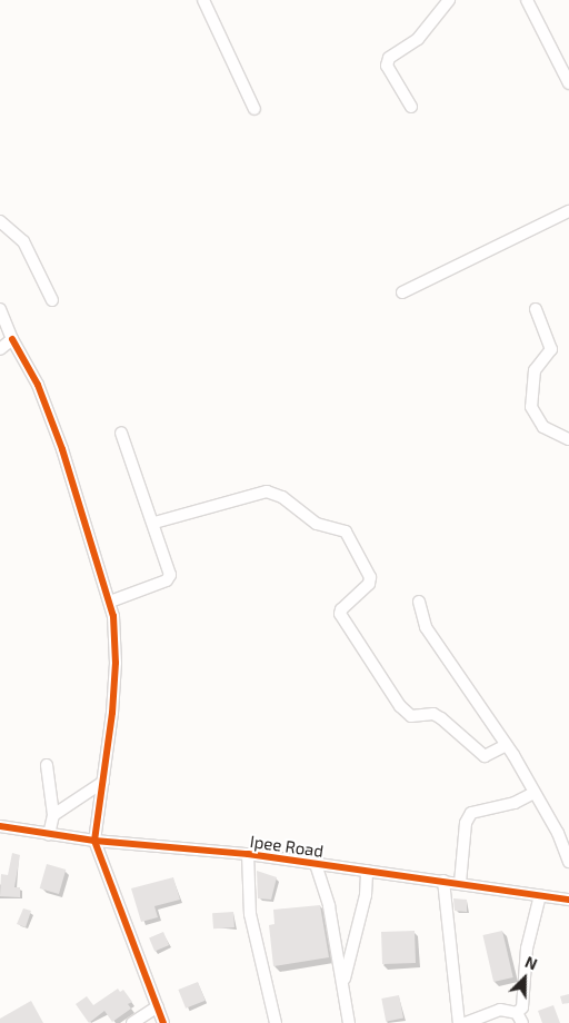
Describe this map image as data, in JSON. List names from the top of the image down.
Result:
{
  "streets": {
    "street": ["Ipee Road"]
  },
  "north": "top right"
}
